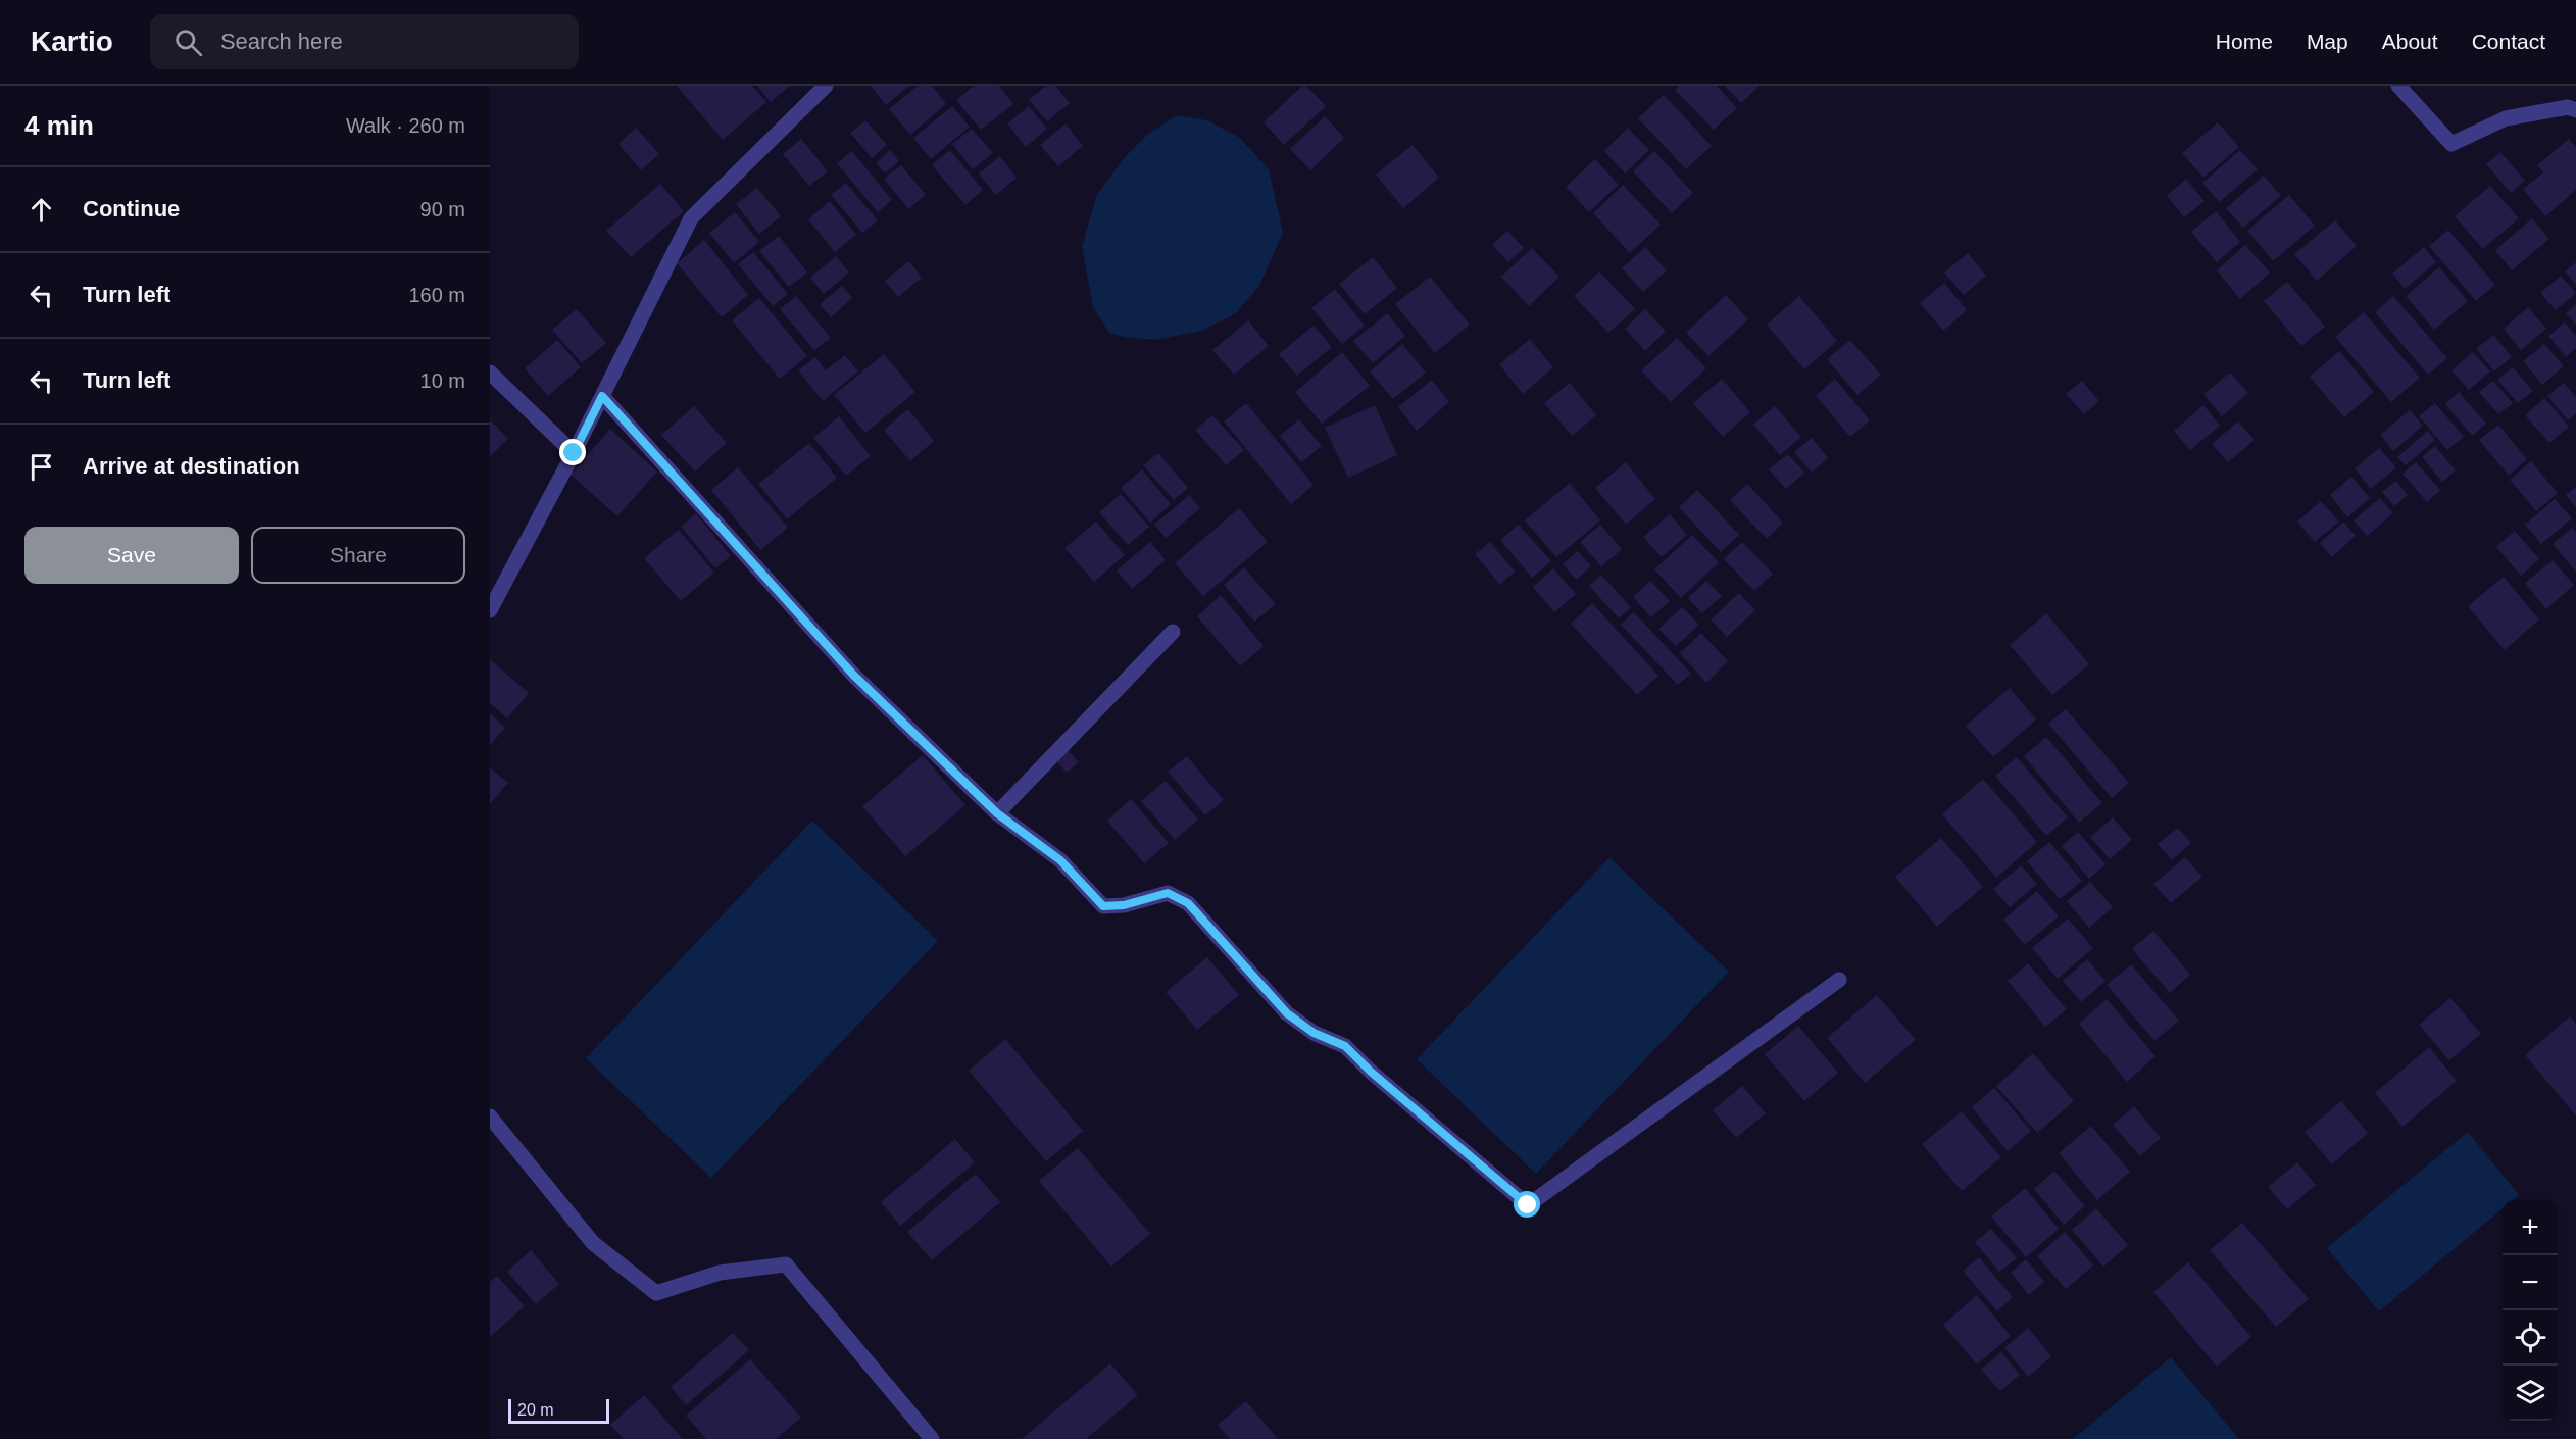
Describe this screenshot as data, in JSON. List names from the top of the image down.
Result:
{
  "scale_bar": "20 m",
  "page": {
    "header": "Kartio",
    "search": "Search here",
    "nav": [
      "Home",
      "Map",
      "About",
      "Contact"
    ],
    "heading": ["4 min", "Walk · 260 m"],
    "list": [
      ["Continue", "90 m"],
      ["Turn left", "160 m"],
      ["Turn left", "10 m"],
      "Arrive at destination"
    ],
    "buttons": ["Save", "Share"],
    "map_buttons": ["+", "−"],
    "scale": "20 m"
  }
}
